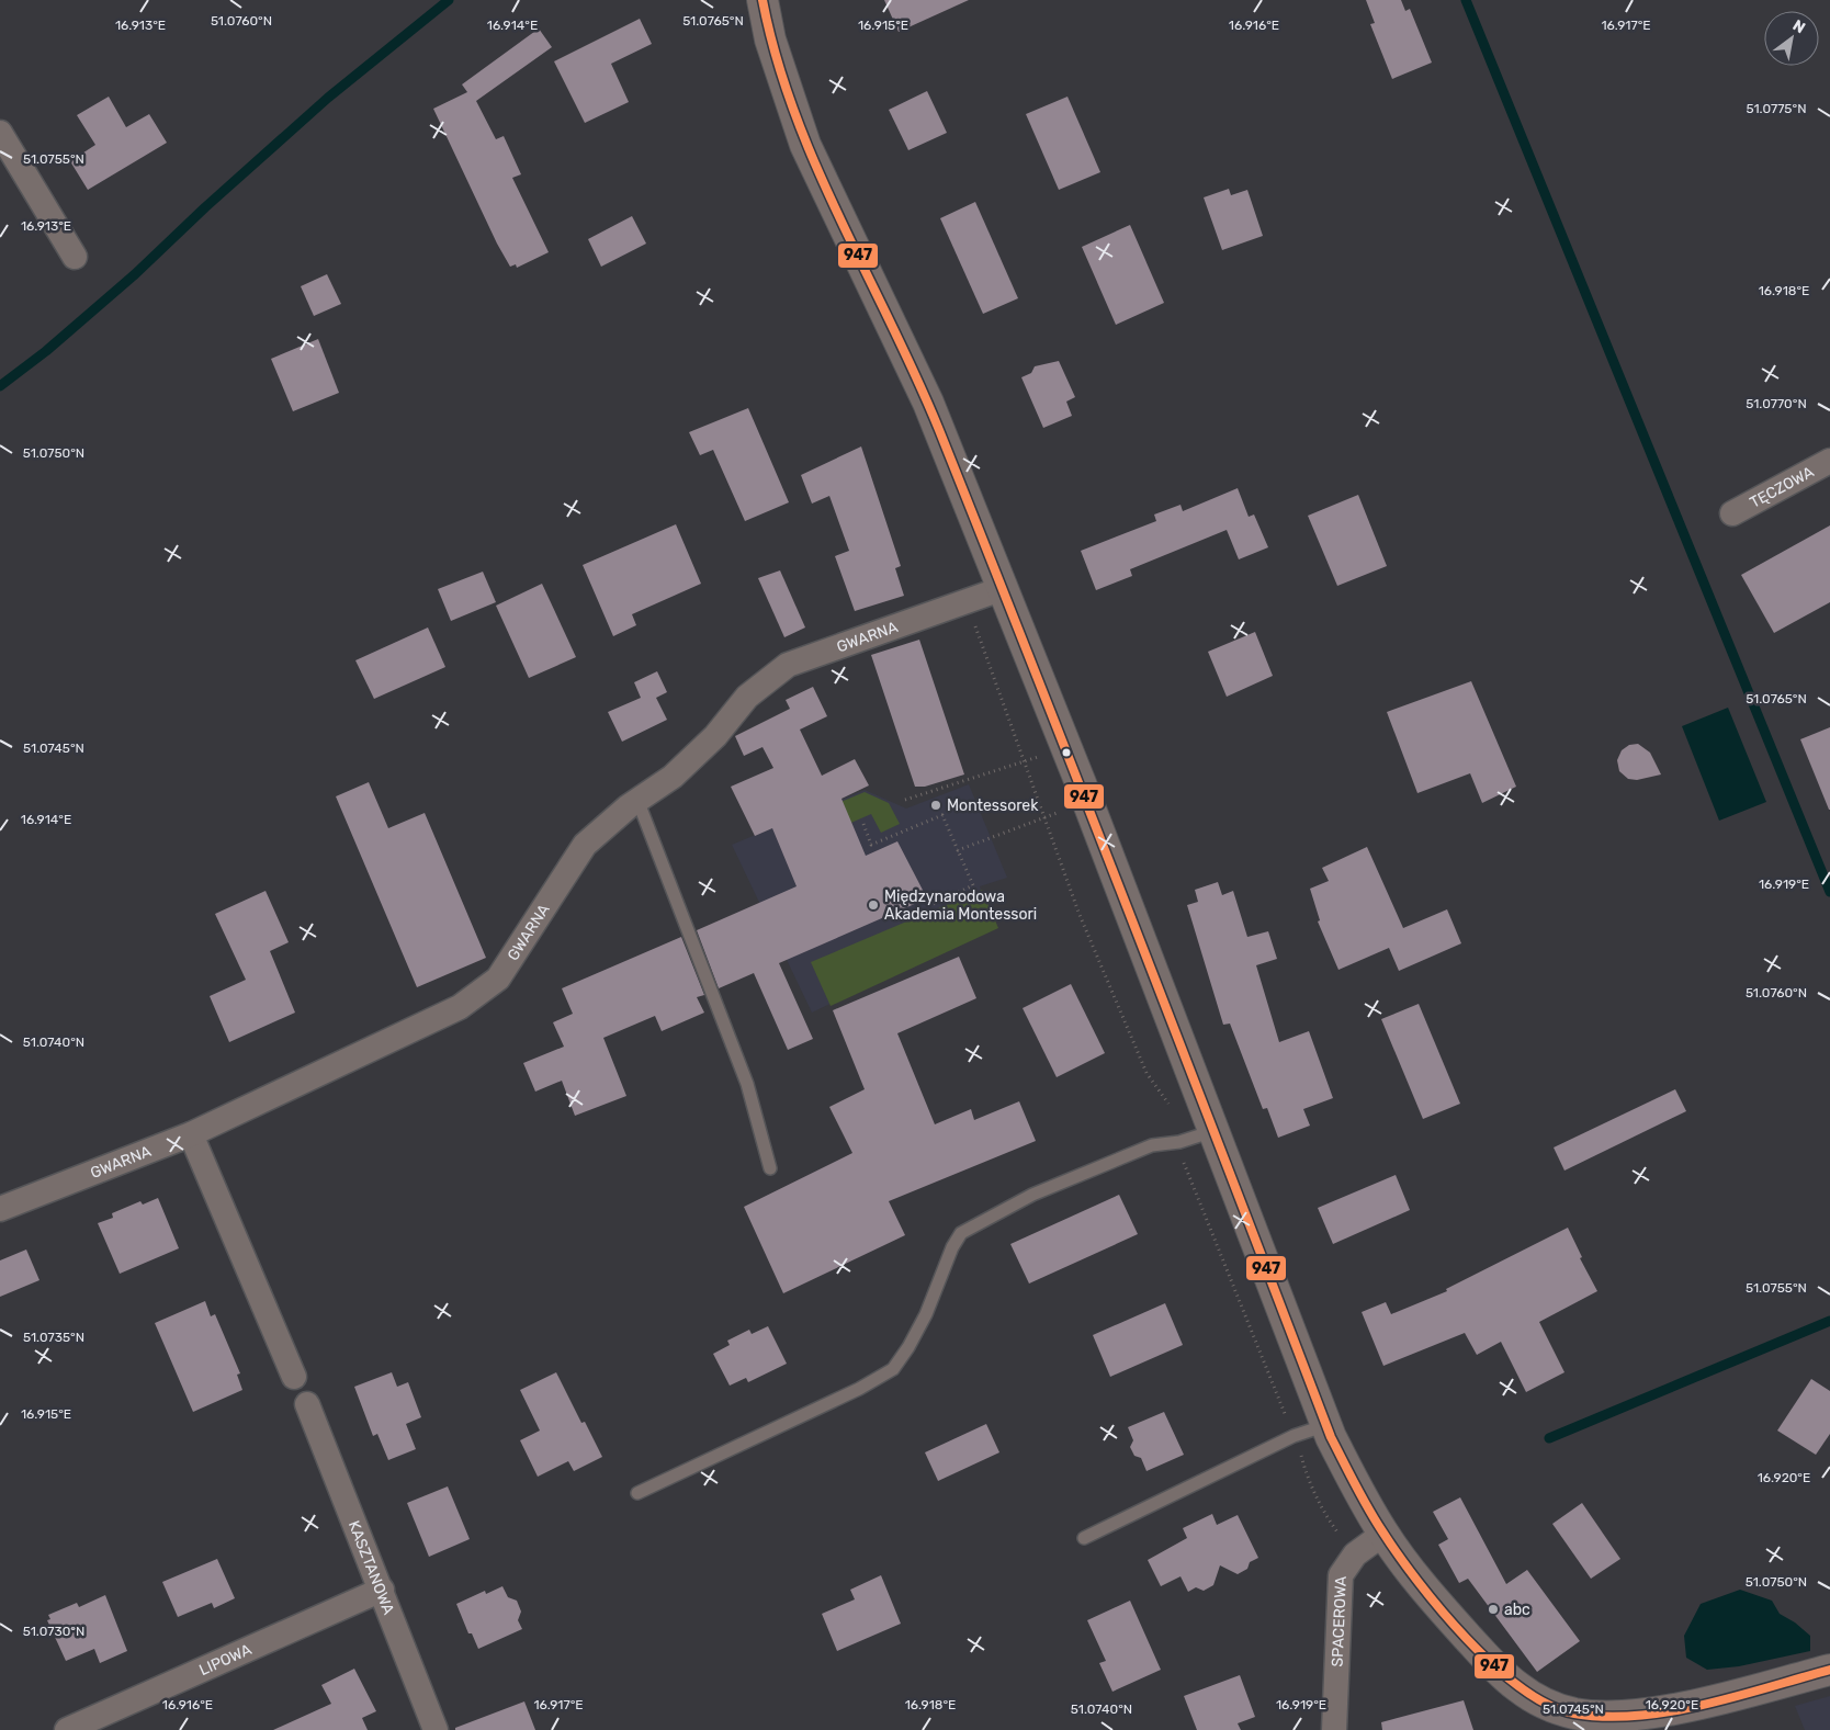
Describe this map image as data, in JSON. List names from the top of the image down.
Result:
{
  "streets": {
    "street": [
      "TĘCZOWA",
      "GWARNA",
      "KASZTANOWA",
      "SPACEROWA",
      "LIPOWA"
    ]
  },
  "crossings": [
    ["KASZTANOWA", "LIPOWA"]
  ],
  "places": ["Montessorek", "Międzynarodowa Akademia Montessori", "abc"],
  "lines": ["transit line 947"],
  "north": "top right",
  "coordinates": [
    "51.0760°N",
    "51.0765°N",
    "16.913°E",
    "16.914°E",
    "16.915°E",
    "16.916°E",
    "16.917°E",
    "51.0775°N",
    "51.0755°N",
    "16.918°E",
    "51.0770°N",
    "51.0750°N",
    "51.0745°N",
    "16.919°E",
    "51.0740°N",
    "51.0735°N",
    "16.920°E",
    "51.0730°N"
  ]
}
